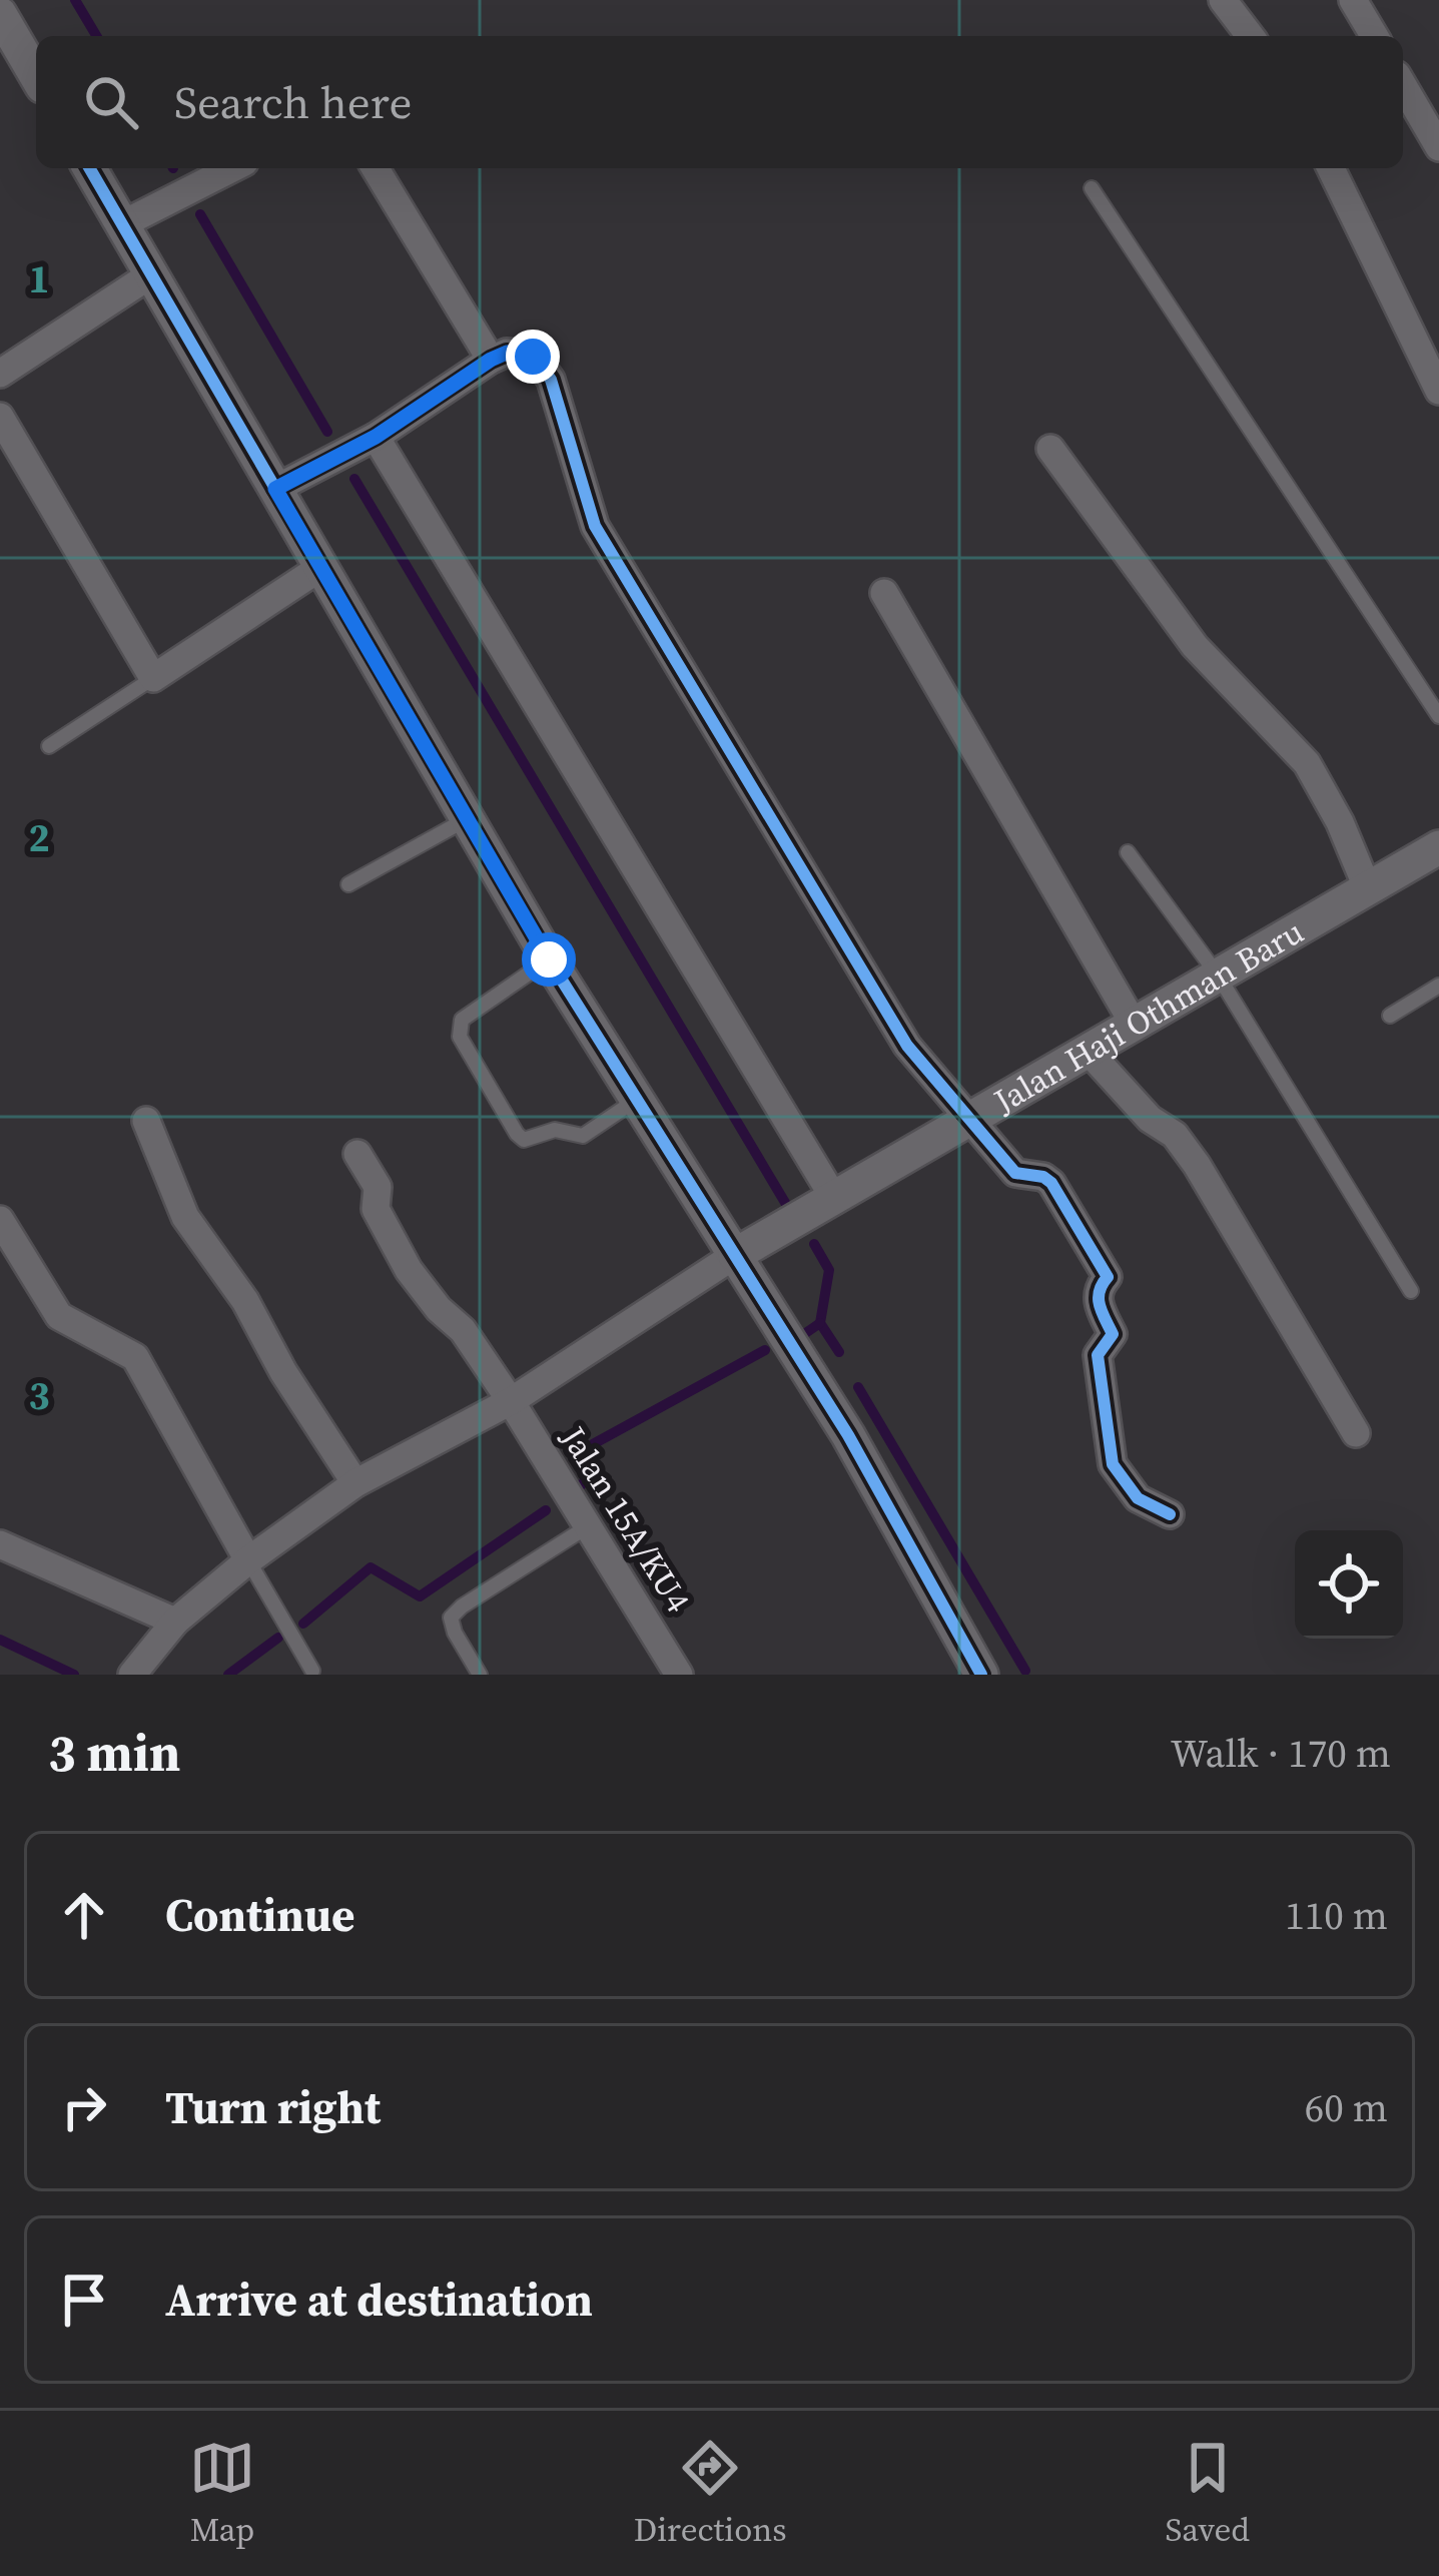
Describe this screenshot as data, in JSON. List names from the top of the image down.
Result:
{
  "streets": {
    "street": ["Jalan Haji Othman Baru", "Jalan 15A/KU4"]
  },
  "page": {
    "search": "Search here",
    "heading": ["3 min", "Walk · 170 m"],
    "list": [
      ["Continue", "110 m"],
      ["Turn right", "60 m"],
      "Arrive at destination"
    ],
    "nav": ["Map", "Directions", "Saved"]
  },
  "grid": {
    "rows": ["1", "2", "3"]
  }
}
